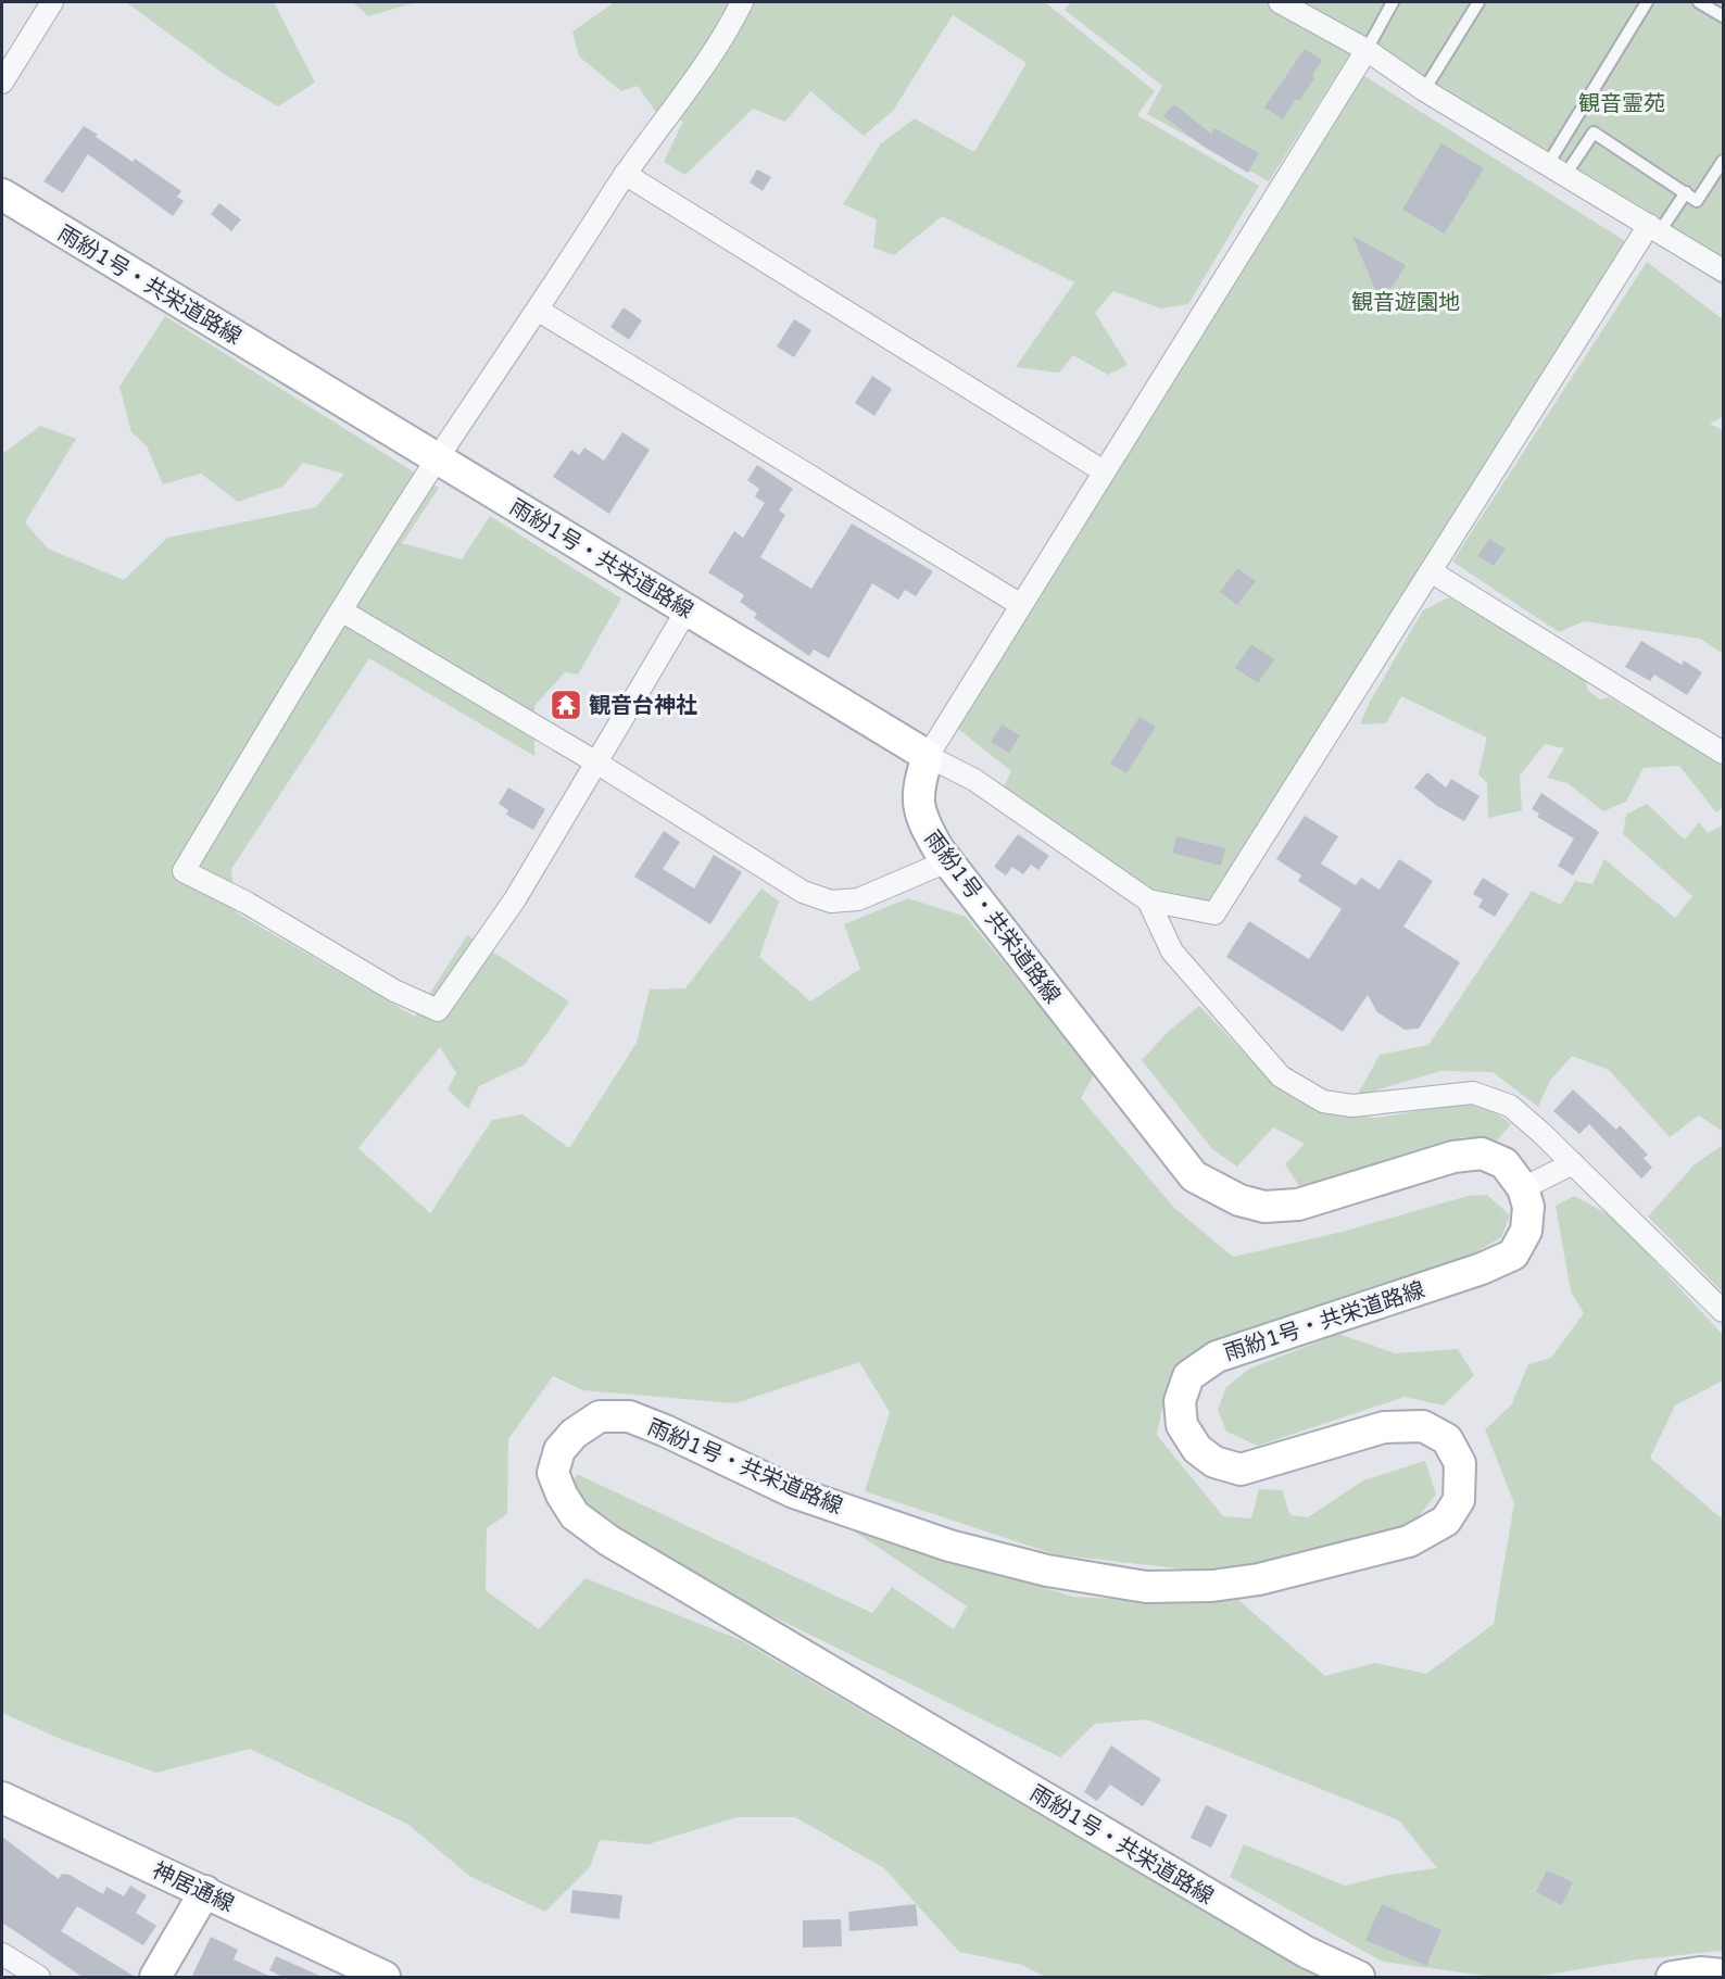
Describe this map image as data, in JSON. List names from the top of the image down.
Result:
{
  "streets": {
    "street": ["雨紛1号・共栄道路線", "神居通線"]
  },
  "parks": ["観音霊苑", "観音遊園地"],
  "places": {
    "temple": ["観音台神社"]
  }
}
